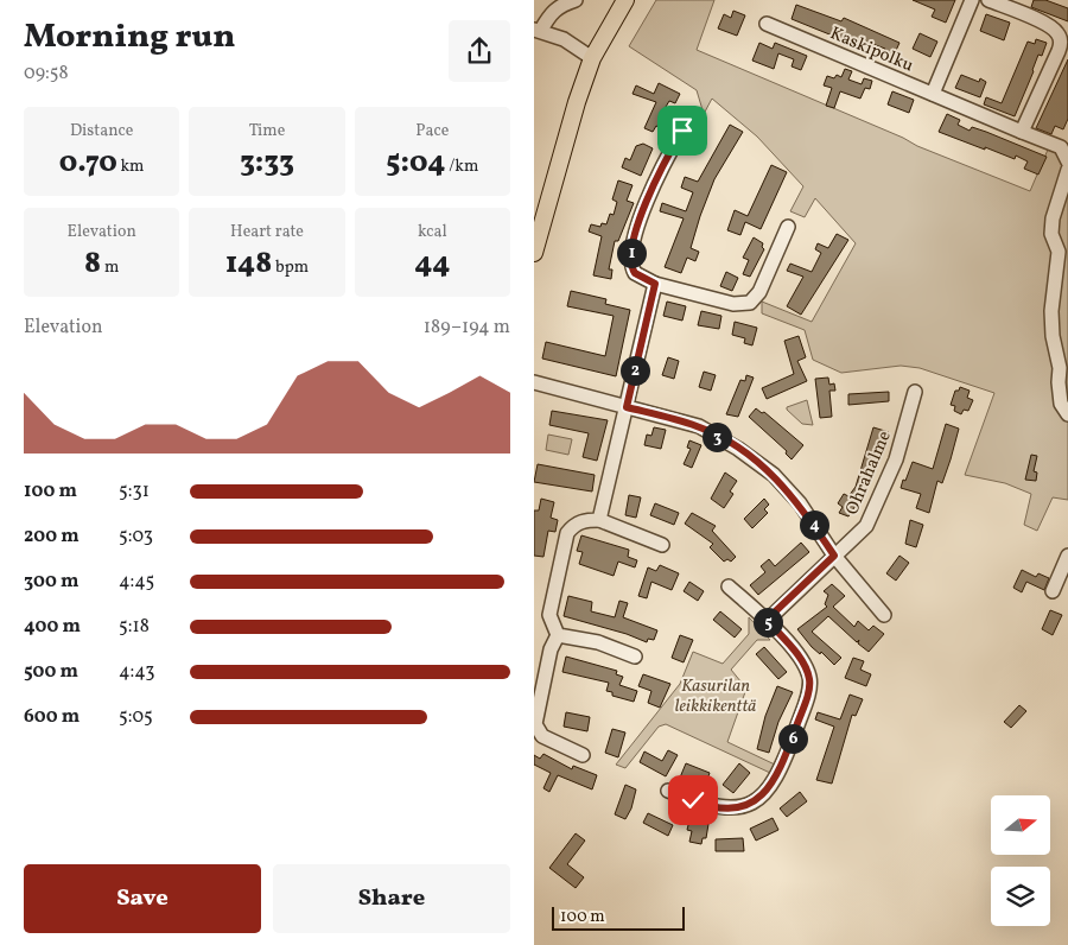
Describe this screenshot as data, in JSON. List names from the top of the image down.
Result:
{
  "streets": {
    "street": ["Kaskipolku", "Ohrahalme"]
  },
  "parks": ["Kasurilan leikkikenttä"],
  "scale_bar": "100 m",
  "north": "right",
  "page": {
    "heading": ["Morning run", "09:58"],
    "stats": [
      ["Distance", "0.70 km"],
      ["Time", "3:33"],
      ["Pace", "5:04 /km"],
      ["Elevation", "8 m"],
      ["Heart rate", "148 bpm"],
      ["kcal", "44"]
    ],
    "pins": [
      "1",
      "2",
      "3",
      "4",
      "5",
      "6"
    ],
    "chart": ["Elevation", "189–194 m"],
    "list": [
      {
        "name": "100 m",
        "note": "5:31"
      },
      {
        "name": "200 m",
        "note": "5:03"
      },
      {
        "name": "300 m",
        "note": "4:45"
      },
      {
        "name": "400 m",
        "note": "5:18"
      },
      {
        "name": "500 m",
        "note": "4:43"
      },
      {
        "name": "600 m",
        "note": "5:05"
      }
    ],
    "buttons": ["Save", "Share"],
    "scale": "100 m"
  }
}
